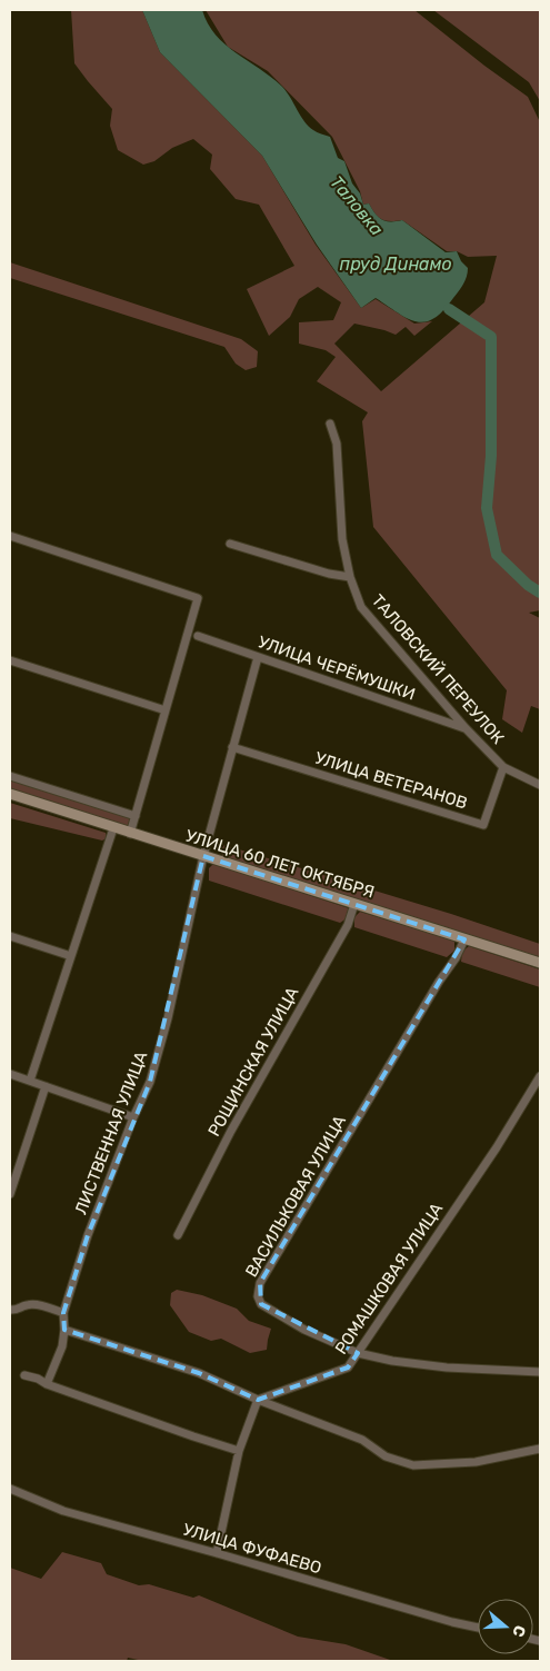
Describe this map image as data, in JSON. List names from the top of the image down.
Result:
{
  "streets": {
    "street": [
      "УЛИЦА ЧЕРЁМУШКИ",
      "ТАЛОВСКИЙ ПЕРЕУЛОК",
      "УЛИЦА ВЕТЕРАНОВ",
      "УЛИЦА 60 ЛЕТ ОКТЯБРЯ",
      "РОЩИНСКАЯ УЛИЦА",
      "ЛИСТВЕННАЯ УЛИЦА",
      "ВАСИЛЬКОВАЯ УЛИЦА",
      "РОМАШКОВАЯ УЛИЦА",
      "УЛИЦА ФУФАЕВО"
    ]
  },
  "crossings": [
    ["УЛИЦА ЧЕРЁМУШКИ", "ТАЛОВСКИЙ ПЕРЕУЛОК"],
    ["УЛИЦА ЧЕРЁМУШКИ", "ЛИСТВЕННАЯ УЛИЦА"],
    ["ТАЛОВСКИЙ ПЕРЕУЛОК", "УЛИЦА ВЕТЕРАНОВ"],
    ["УЛИЦА ВЕТЕРАНОВ", "ЛИСТВЕННАЯ УЛИЦА"],
    ["УЛИЦА 60 ЛЕТ ОКТЯБРЯ", "РОЩИНСКАЯ УЛИЦА"],
    ["УЛИЦА 60 ЛЕТ ОКТЯБРЯ", "ЛИСТВЕННАЯ УЛИЦА"],
    ["УЛИЦА 60 ЛЕТ ОКТЯБРЯ", "ВАСИЛЬКОВАЯ УЛИЦА"],
    ["ВАСИЛЬКОВАЯ УЛИЦА", "РОМАШКОВАЯ УЛИЦА"]
  ],
  "water": ["Таловка", "пруд Динамо"],
  "north": "right"
}
